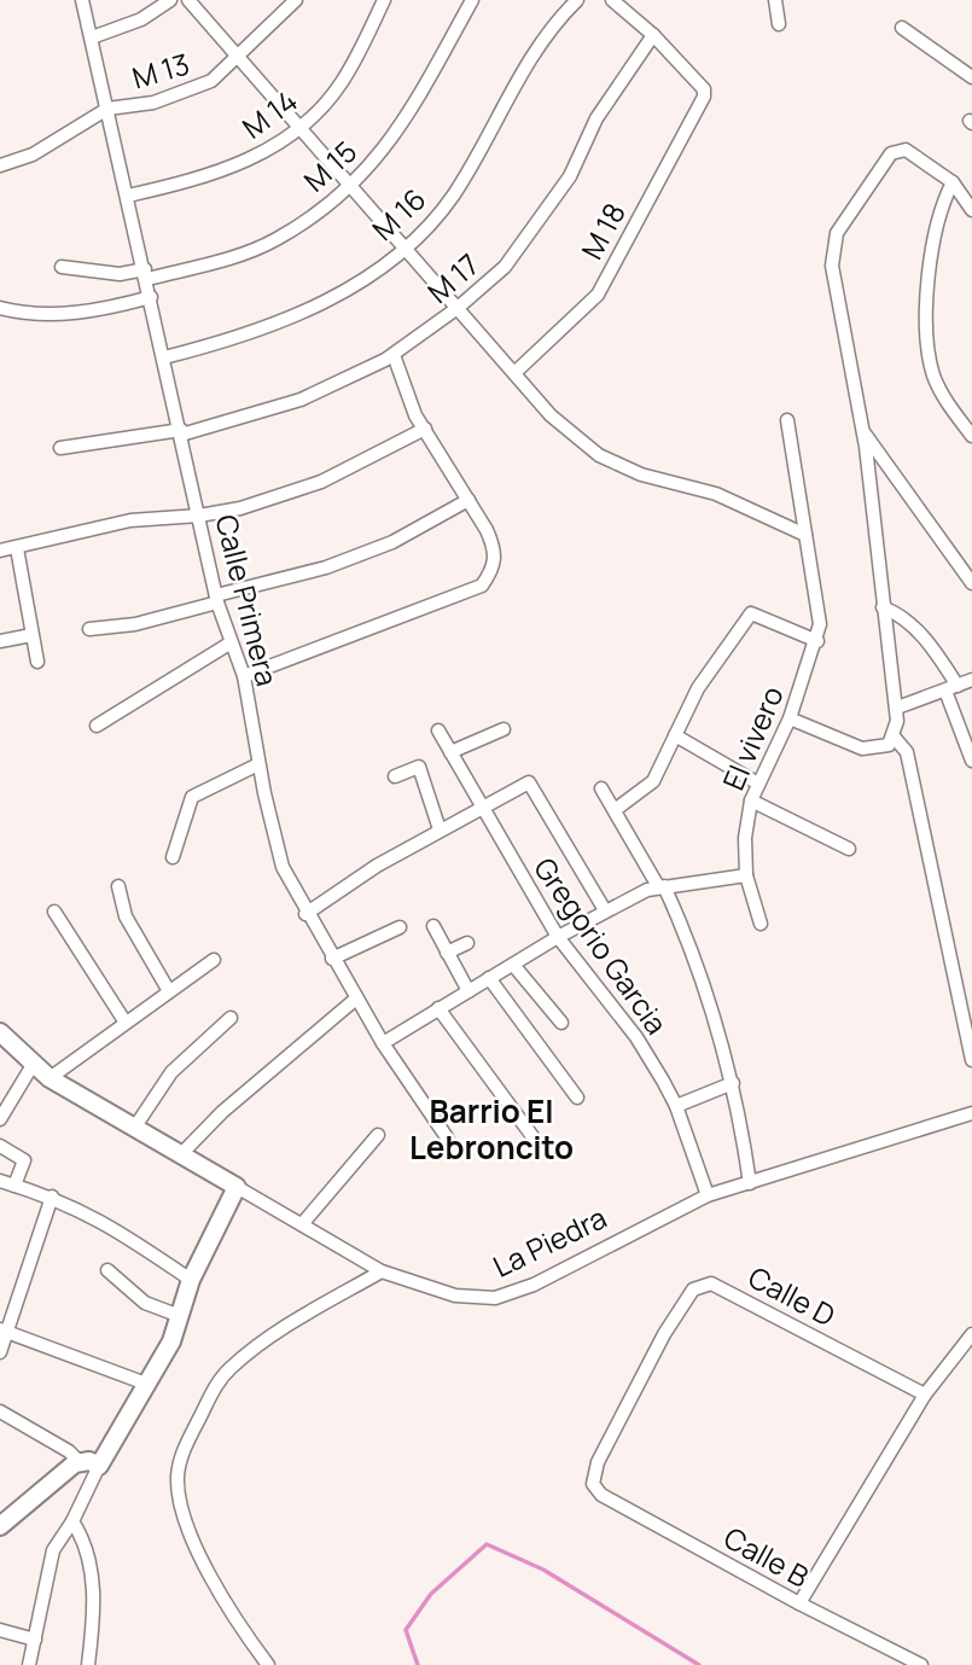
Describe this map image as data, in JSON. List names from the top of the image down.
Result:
{
  "streets": {
    "street": [
      "M 13",
      "M 14",
      "M 15",
      "M 16",
      "M 18",
      "M 17",
      "Calle Primera",
      "El vivero",
      "Gregorio Garcia",
      "La Piedra",
      "Calle D",
      "Calle B"
    ]
  },
  "crossings": [
    ["M 13", "Calle Primera"],
    ["M 14", "Calle Primera"],
    ["M 15", "Calle Primera"],
    ["M 16", "Calle Primera"],
    ["M 18", "M 17"],
    ["M 17", "Calle Primera"],
    ["Gregorio Garcia", "La Piedra"],
    ["Calle D", "Calle B"]
  ],
  "districts": ["Barrio El Lebroncito"]
}
